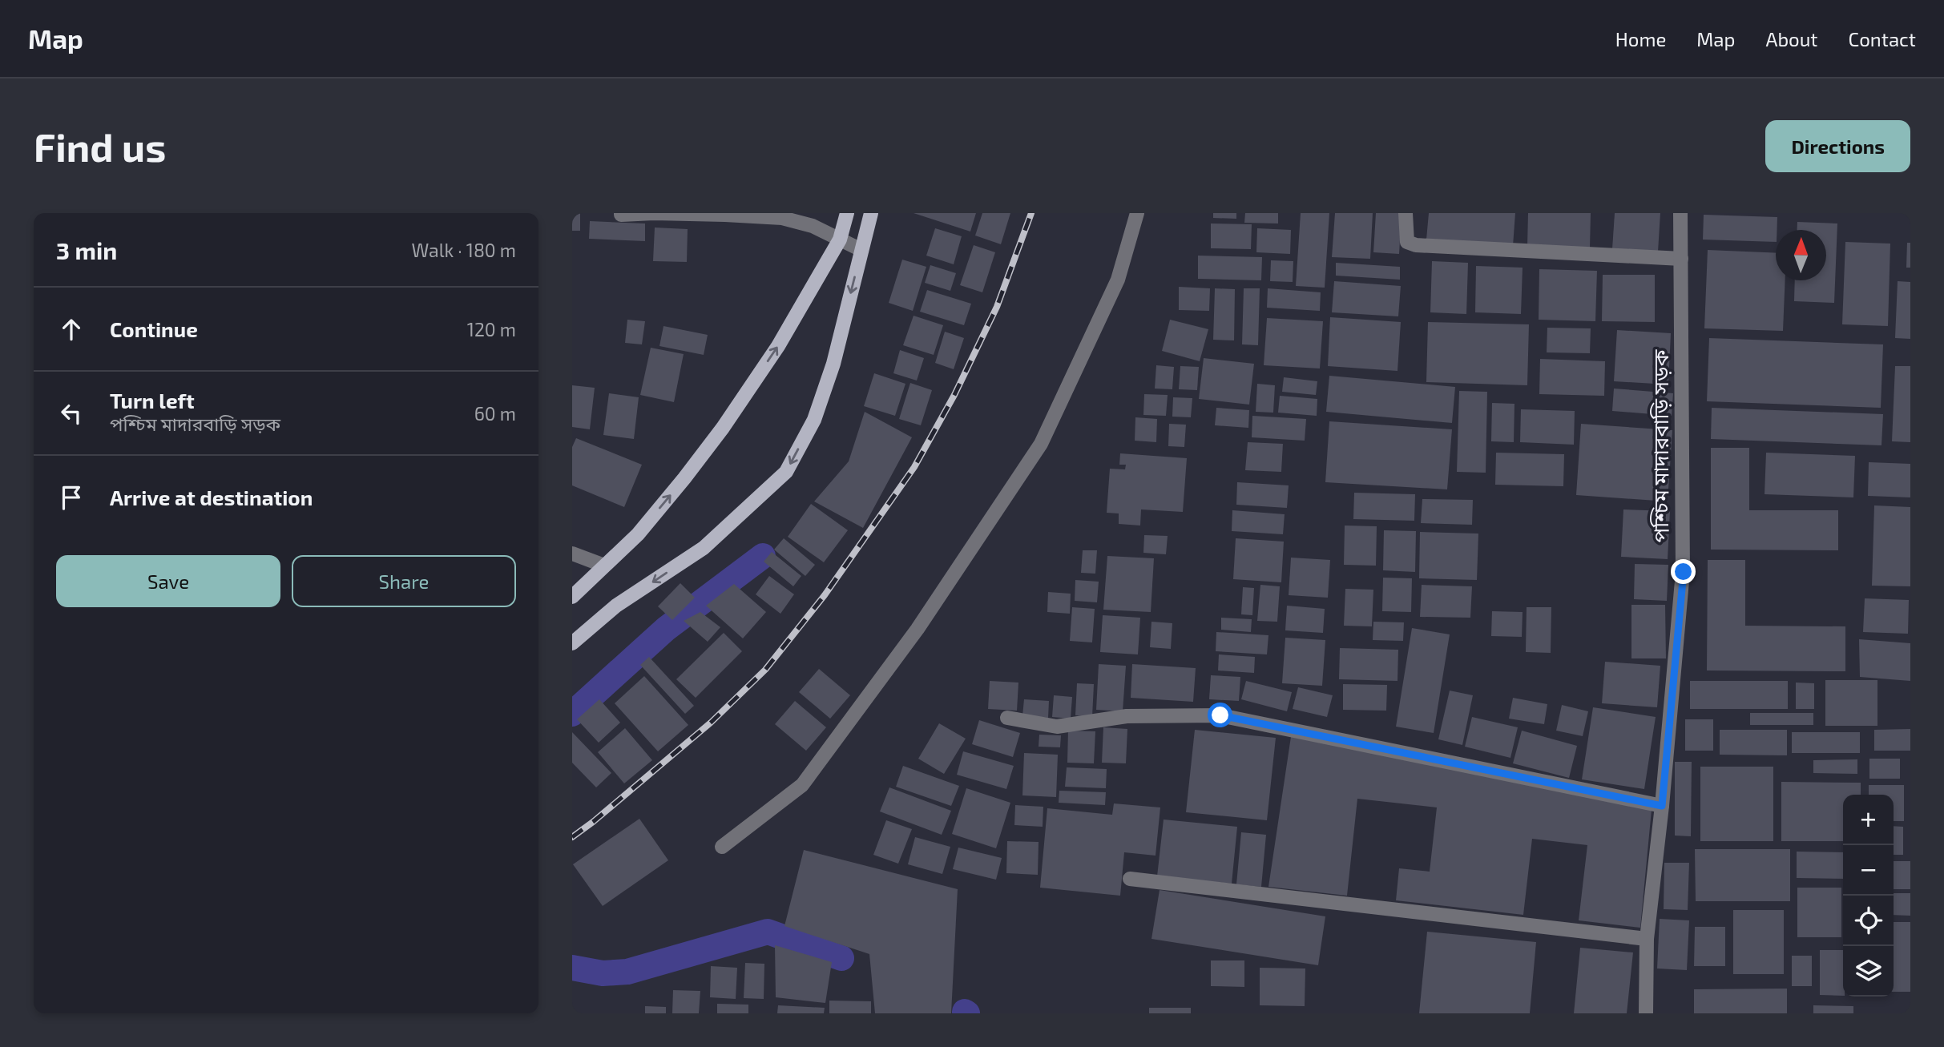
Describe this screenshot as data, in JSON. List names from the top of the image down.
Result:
{
  "streets": {
    "street": ["পশ্চিম মাদারবাড়ি সড়ক"]
  },
  "north": "top",
  "page": {
    "header": "Map",
    "nav": [
      "Home",
      "Map",
      "About",
      "Contact"
    ],
    "buttons": [
      "Directions",
      ["Save", "Share"]
    ],
    "title": "Find us",
    "heading": ["3 min", "Walk · 180 m"],
    "list": [
      ["Continue", "120 m"],
      ["Turn left", "পশ্চিম মাদারবাড়ি সড়ক", "60 m"],
      "Arrive at destination"
    ],
    "map_buttons": ["+", "−"]
  }
}
